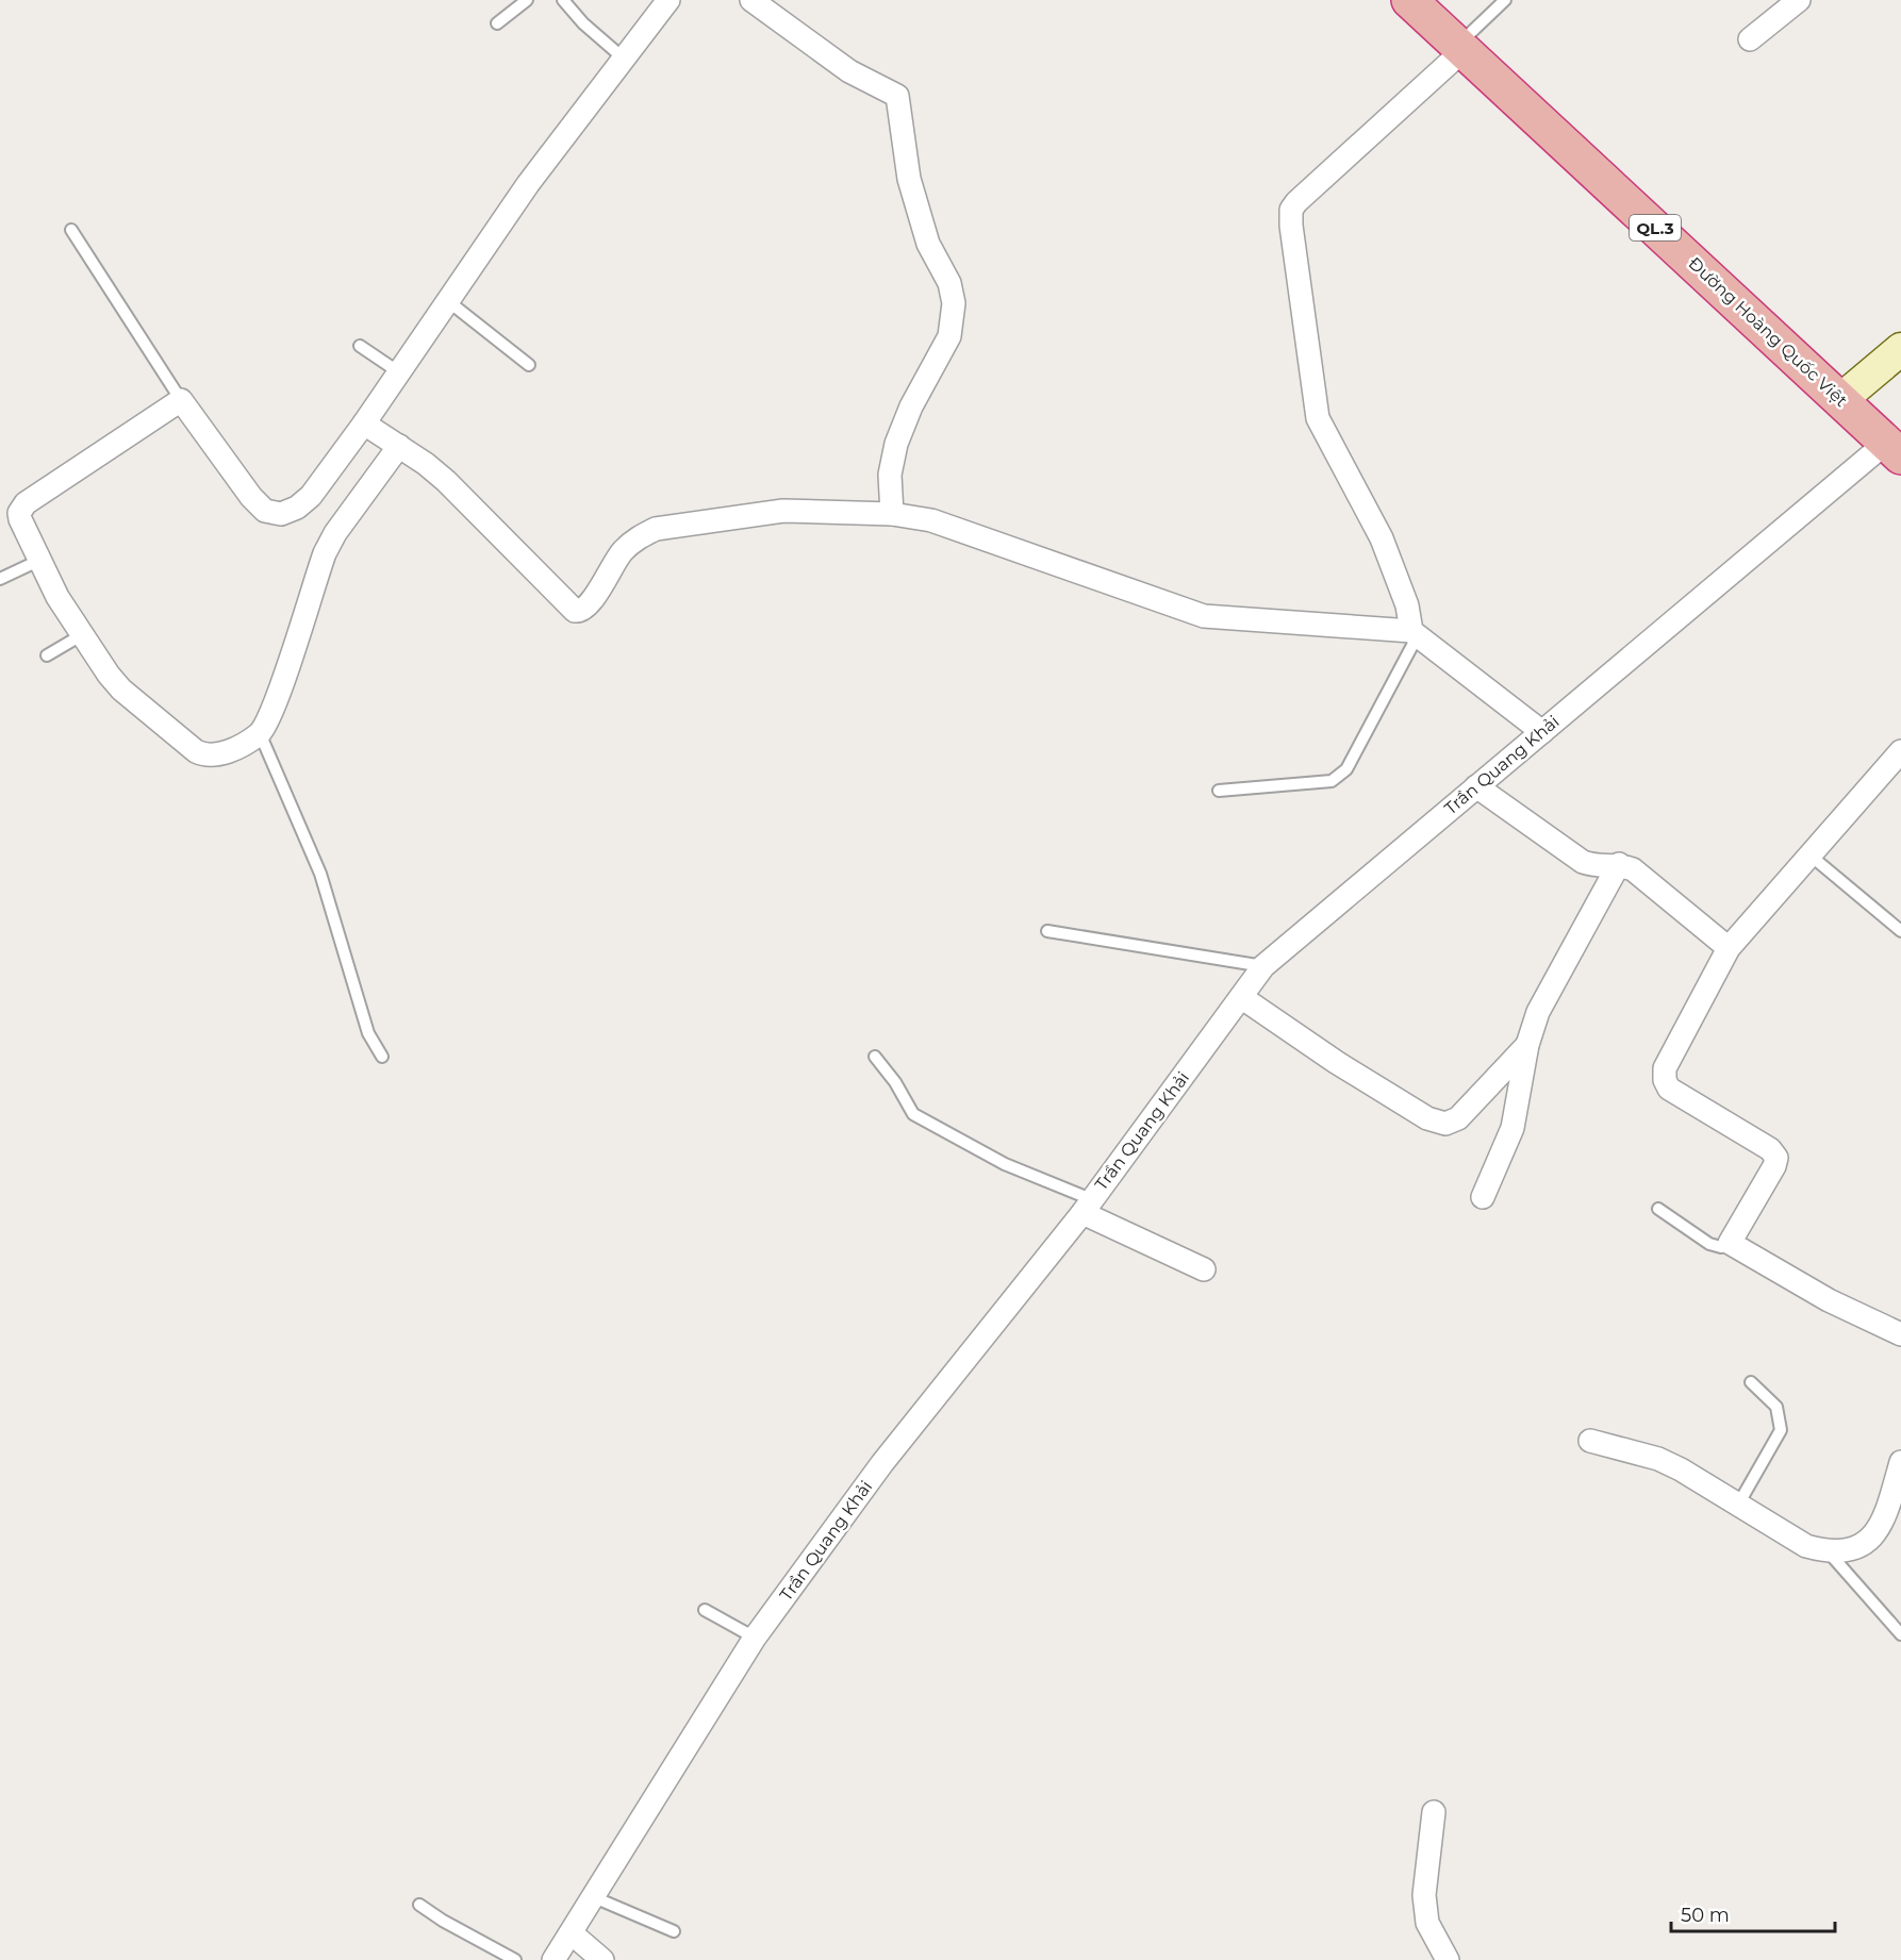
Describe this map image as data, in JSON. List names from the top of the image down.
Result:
{
  "streets": {
    "highway": ["QL.3", "Đường Hoàng Quốc Việt"],
    "street": ["Trần Quang Khải"]
  },
  "crossings": [
    ["Đường Hoàng Quốc Việt", "Trần Quang Khải"]
  ],
  "scale_bar": "50 m"
}
